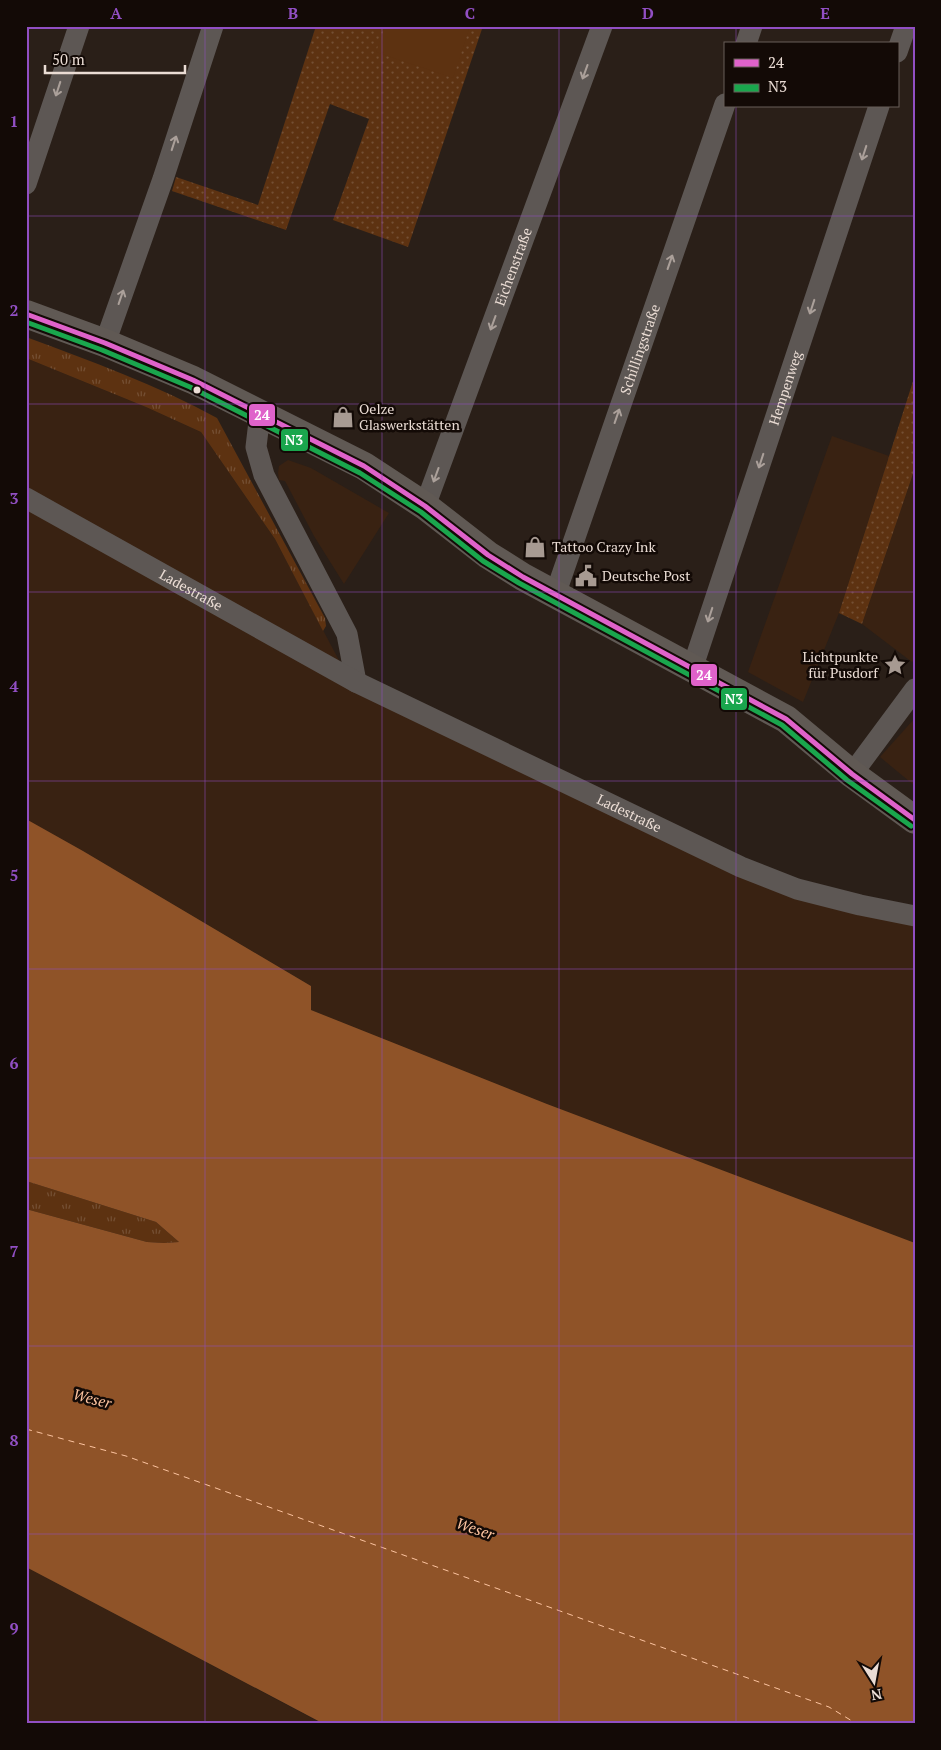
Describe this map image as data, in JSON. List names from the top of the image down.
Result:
{
  "streets": {
    "street": [
      "Eichenstraße",
      "Schillingstraße",
      "Hempenweg",
      "Ladestraße"
    ]
  },
  "one_way": ["Eichenstraße", "Schillingstraße", "Hempenweg"],
  "water": ["Weser"],
  "places": {
    "shop": ["Oelze Glaswerkstätten", "Tattoo Crazy Ink"],
    "public building": ["Deutsche Post"],
    "place": ["Lichtpunkte für Pusdorf"]
  },
  "lines": ["transit line 24", "transit line N3"],
  "legend": ["24", "N3"],
  "scale_bar": "50 m",
  "north": "bottom",
  "grid": {
    "columns": [
      "A",
      "B",
      "C",
      "D",
      "E"
    ],
    "rows": [
      "1",
      "2",
      "3",
      "4",
      "5",
      "6",
      "7",
      "8",
      "9"
    ]
  }
}
